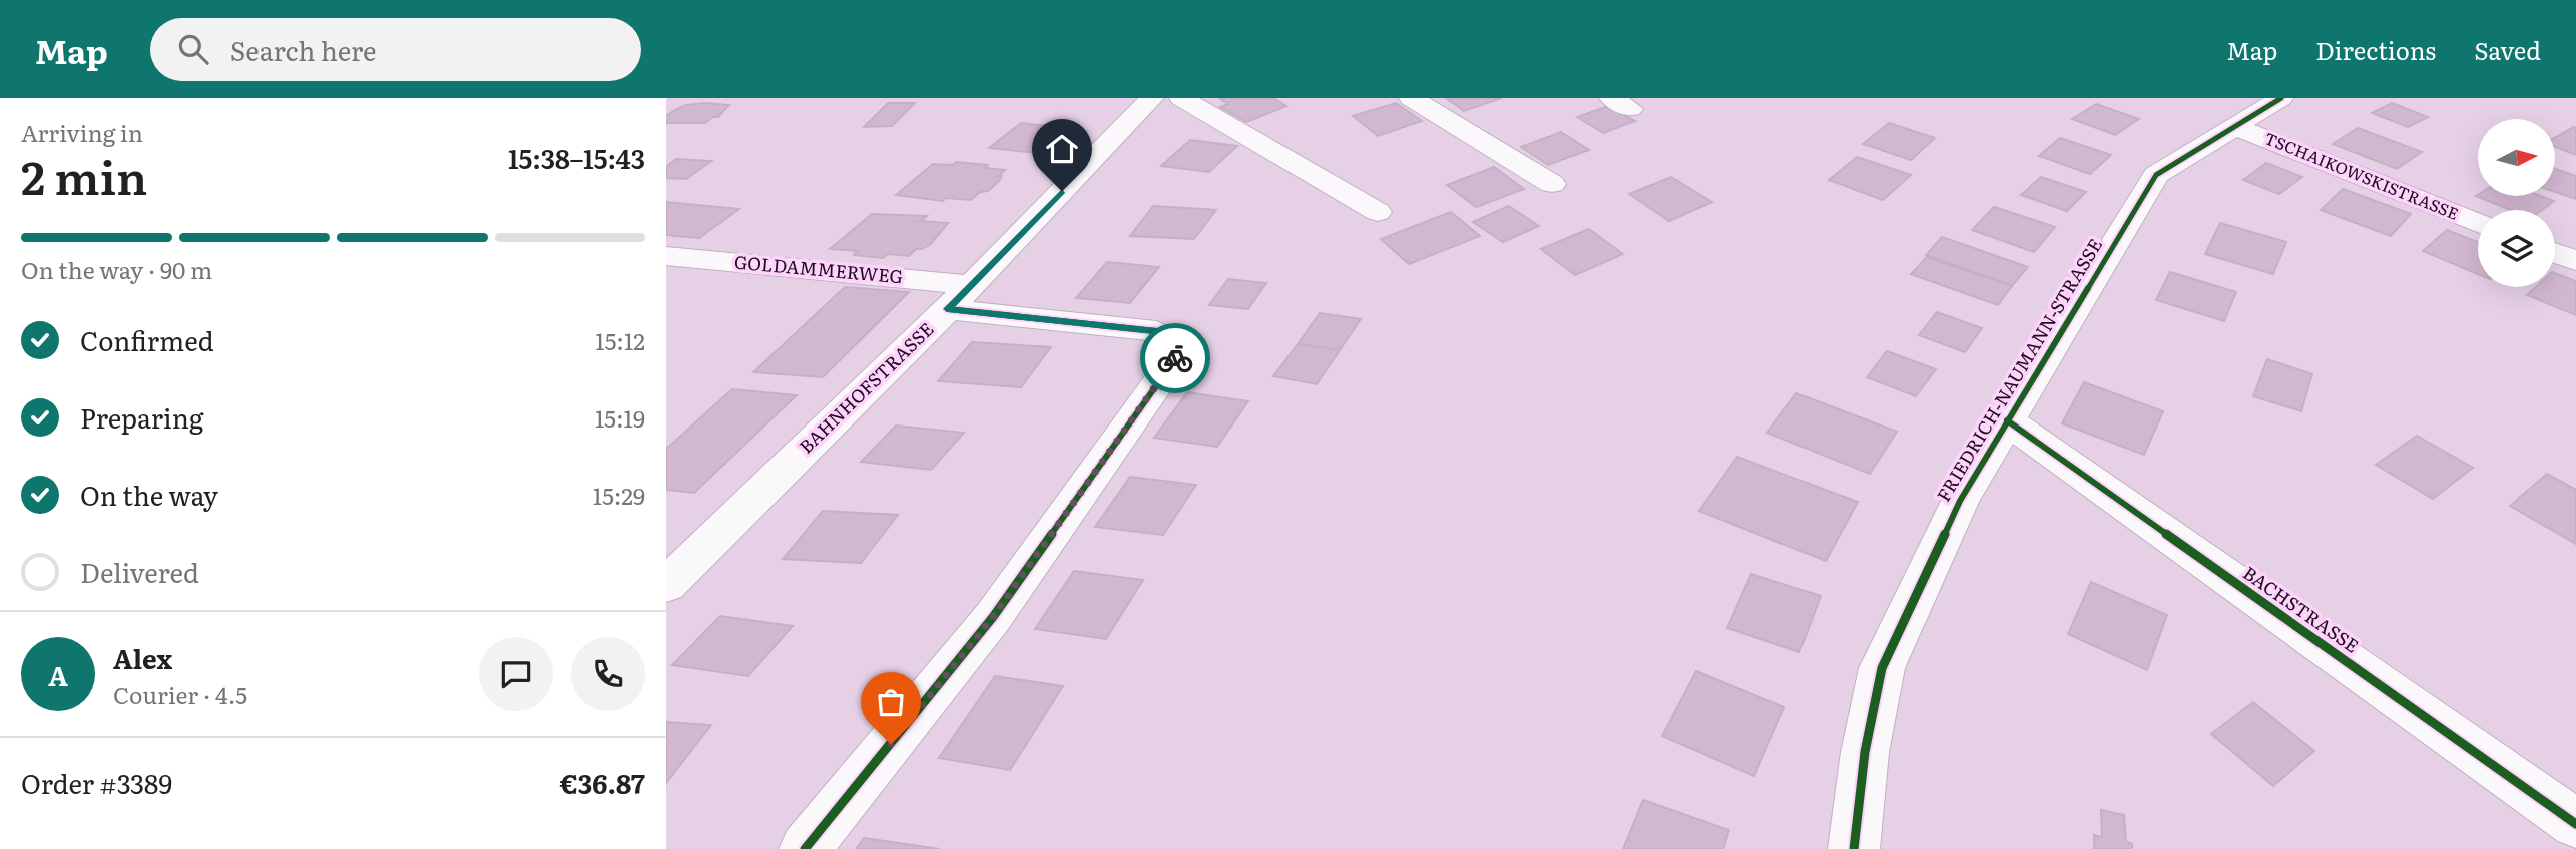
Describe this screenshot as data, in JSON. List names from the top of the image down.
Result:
{
  "streets": {
    "street": [
      "TSCHAIKOWSKISTRASSE",
      "GOLDAMMERWEG",
      "FRIEDRICH-NAUMANN-STRASSE",
      "BAHNHOFSTRASSE",
      "BACHSTRASSE"
    ]
  },
  "crossings": [
    ["TSCHAIKOWSKISTRASSE", "FRIEDRICH-NAUMANN-STRASSE"],
    ["GOLDAMMERWEG", "BAHNHOFSTRASSE"],
    ["FRIEDRICH-NAUMANN-STRASSE", "BACHSTRASSE"]
  ],
  "north": "right",
  "page": {
    "header": "Map",
    "search": "Search here",
    "nav": ["Map", "Directions", "Saved"],
    "heading": ["2 min", "Arriving in", "15:38–15:43"],
    "panel": [
      "Alex",
      "Courier · 4.5",
      "Order #3389",
      "€36.87"
    ],
    "bar": "On the way · 90 m",
    "list": [
      ["Confirmed", "15:12"],
      ["Preparing", "15:19"],
      ["On the way", "15:29"],
      "Delivered"
    ],
    "round": "A"
  }
}
